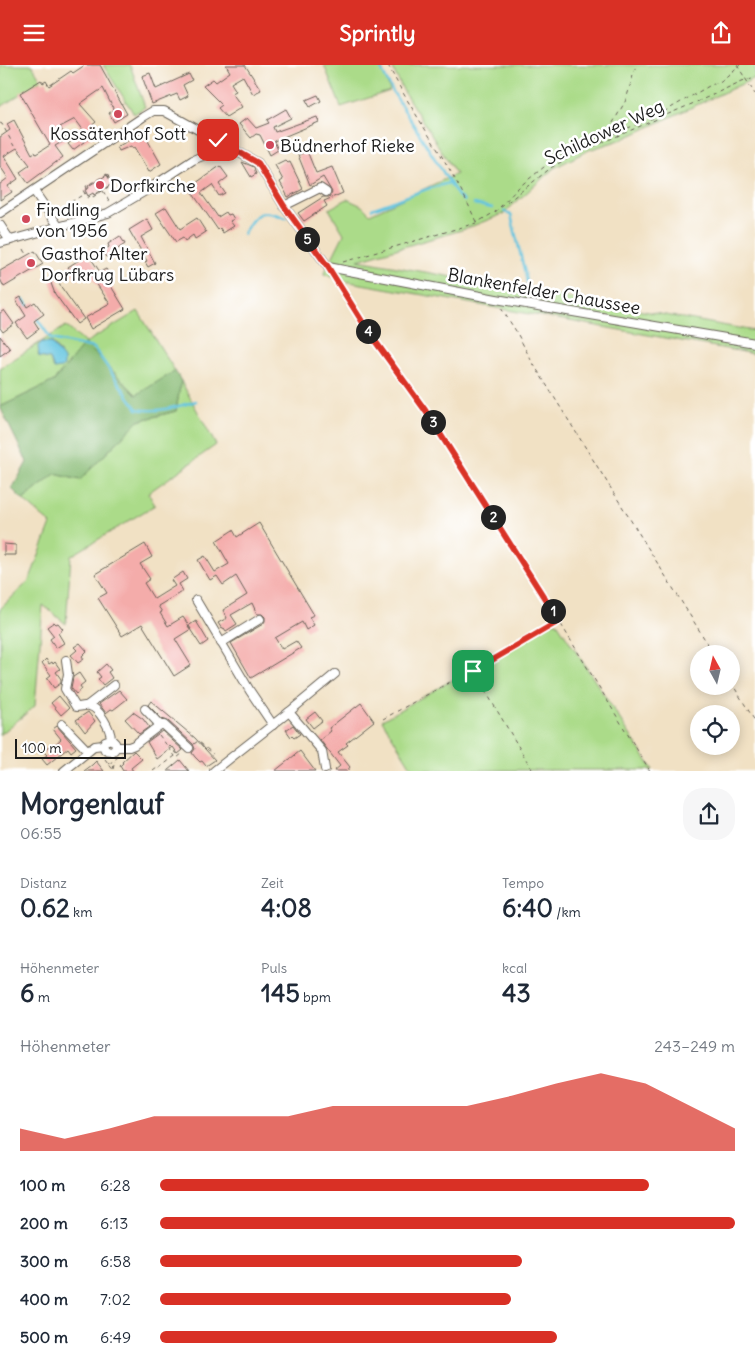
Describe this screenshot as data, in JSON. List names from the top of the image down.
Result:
{
  "streets": {
    "street": ["Blankenfelder Chaussee"],
    "path": ["Schildower Weg"]
  },
  "crossings": [
    ["Schildower Weg", "Blankenfelder Chaussee"]
  ],
  "places": [
    "Kossätenhof Sott",
    "Büdnerhof Rieke",
    "Dorfkirche",
    "Findling von 1956",
    "Gasthof Alter Dorfkrug Lübars"
  ],
  "scale_bar": "100 m",
  "north": "top",
  "page": {
    "header": "Sprintly",
    "pins": [
      "5",
      "4",
      "3",
      "2",
      "1"
    ],
    "scale": "100 m",
    "heading": ["Morgenlauf", "06:55"],
    "stats": [
      ["Distanz", "0.62 km"],
      ["Zeit", "4:08"],
      ["Tempo", "6:40 /km"],
      ["Höhenmeter", "6 m"],
      ["Puls", "145 bpm"],
      ["kcal", "43"]
    ],
    "chart": ["Höhenmeter", "243–249 m"],
    "list": [
      {
        "name": "100 m",
        "note": "6:28"
      },
      {
        "name": "200 m",
        "note": "6:13"
      },
      {
        "name": "300 m",
        "note": "6:58"
      },
      {
        "name": "400 m",
        "note": "7:02"
      },
      {
        "name": "500 m",
        "note": "6:49"
      }
    ]
  }
}
